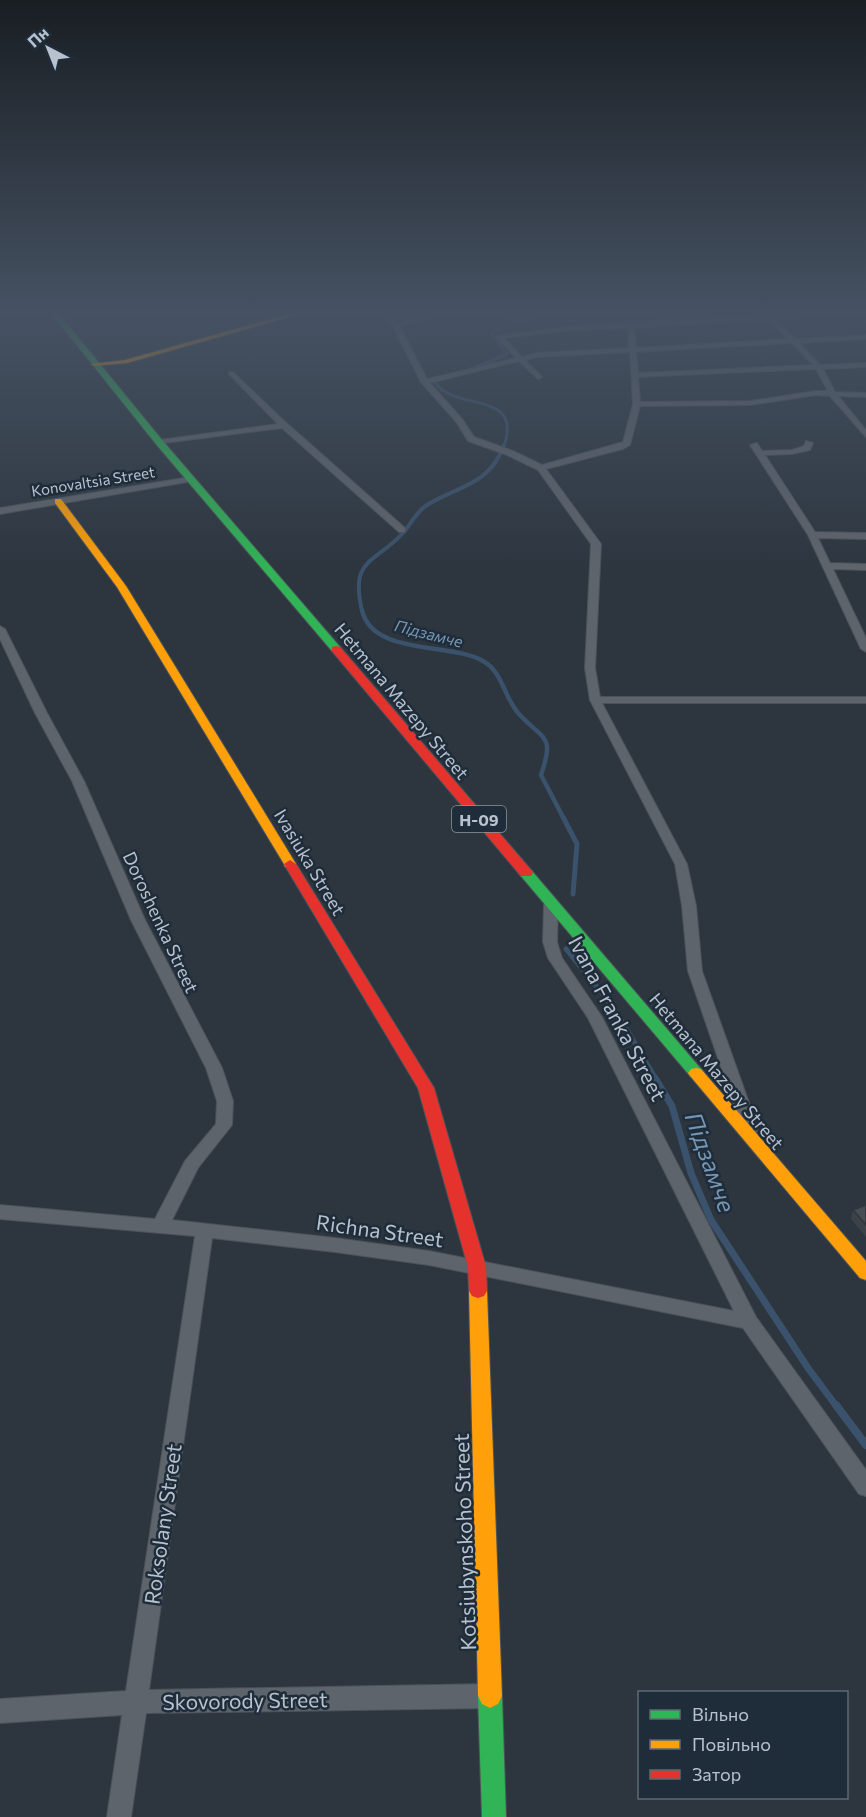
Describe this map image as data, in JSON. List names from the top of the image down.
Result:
{
  "streets": {
    "main road": [
      "Hetmana Mazepy Street",
      "Н-09",
      "Ivasiuka Street",
      "Kotsiubynskoho Street"
    ],
    "street": [
      "Konovaltsia Street",
      "Doroshenka Street",
      "Ivana Franka Street",
      "Richna Street",
      "Roksolany Street",
      "Skovorody Street"
    ]
  },
  "crossings": [
    ["Konovaltsia Street", "Hetmana Mazepy Street"],
    ["Konovaltsia Street", "Ivasiuka Street"],
    ["Hetmana Mazepy Street", "Ivana Franka Street"],
    ["Ivasiuka Street", "Richna Street"],
    ["Ivasiuka Street", "Kotsiubynskoho Street"],
    ["Doroshenka Street", "Richna Street"],
    ["Ivana Franka Street", "Richna Street"],
    ["Richna Street", "Roksolany Street"],
    ["Richna Street", "Kotsiubynskoho Street"],
    ["Roksolany Street", "Skovorody Street"],
    ["Kotsiubynskoho Street", "Skovorody Street"]
  ],
  "water": ["Підзамче"],
  "legend": ["Вільно", "Повільно", "Затор"],
  "north": "top left"
}
